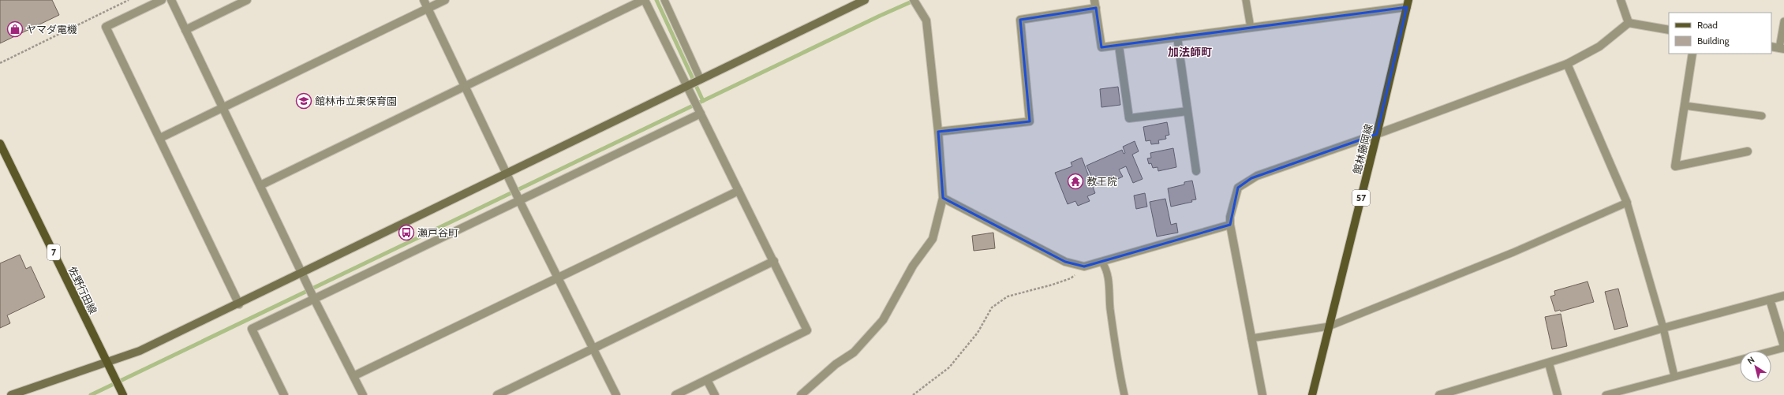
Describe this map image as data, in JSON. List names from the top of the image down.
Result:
{
  "streets": {
    "main road": [
      "館林藤岡線",
      "57",
      "7",
      "佐野行田線"
    ]
  },
  "districts": ["加法師町"],
  "places": {
    "shop": ["ヤマダ電機"],
    "school or university": ["館林市立東保育園"],
    "temple": ["教王院"],
    "bus stop": ["瀬戸谷町"]
  },
  "legend": ["Road", "Building"],
  "north": "top left"
}
